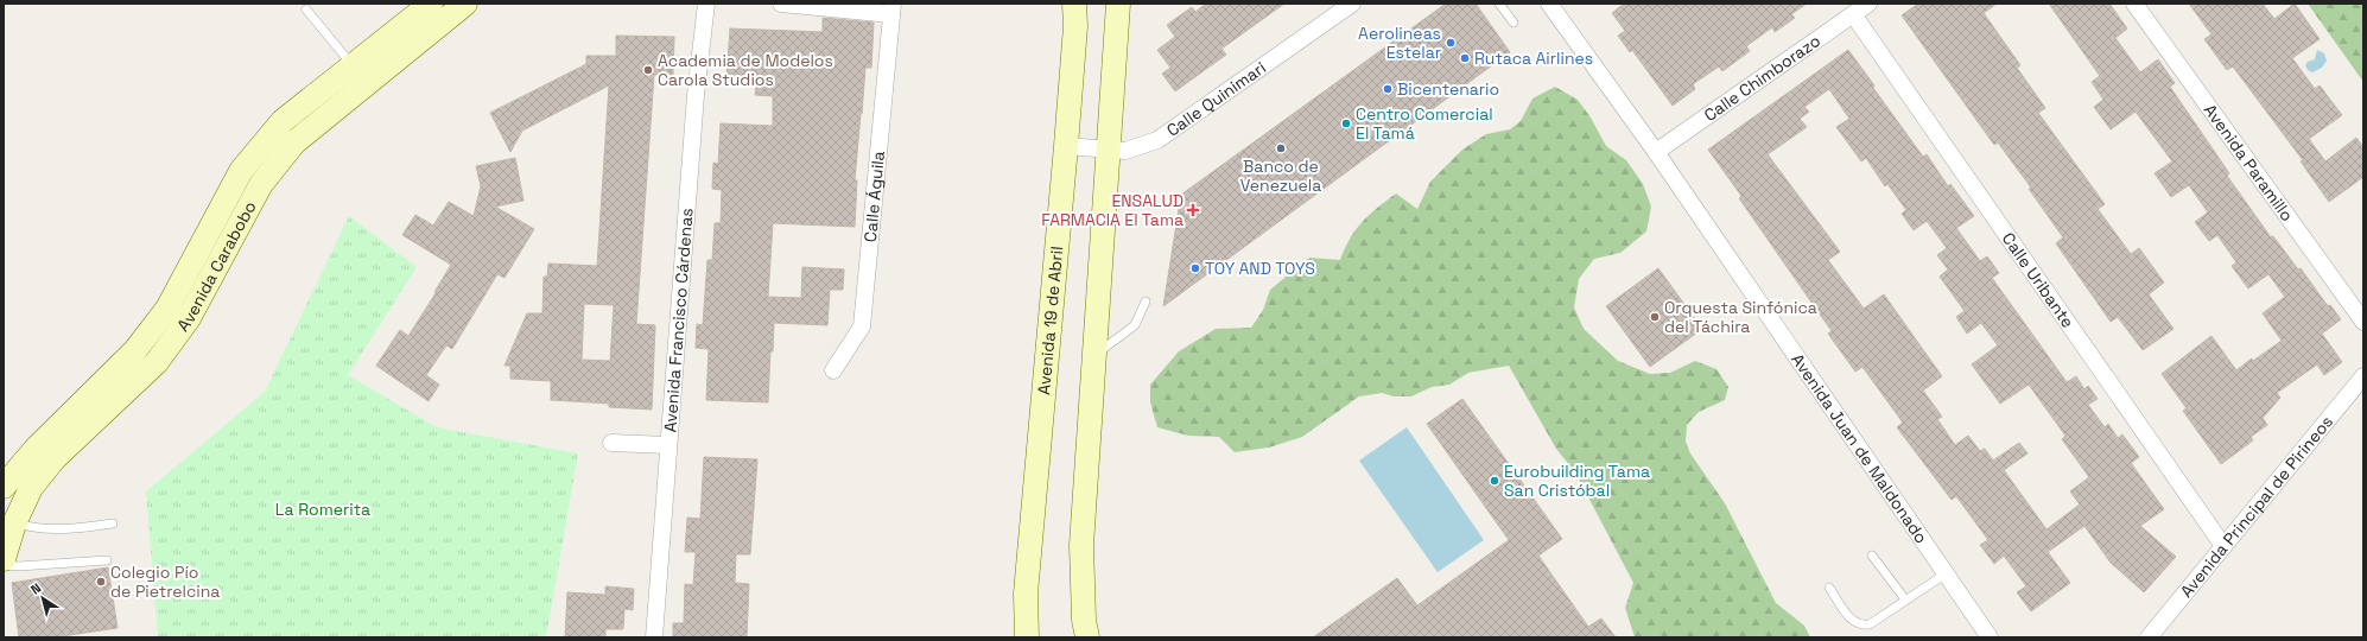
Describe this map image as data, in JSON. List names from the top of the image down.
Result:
{
  "streets": {
    "main road": ["Avenida Carabobo", "Avenida 19 de Abril"],
    "street": [
      "Calle Chimborazo",
      "Calle Quinimari",
      "Avenida Paramillo",
      "Calle Águila",
      "Calle Uribante",
      "Avenida Francisco Cárdenas",
      "Avenida Juan de Maldonado",
      "Avenida Principal de Pirineos"
    ]
  },
  "crossings": [
    ["Calle Chimborazo", "Calle Uribante"],
    ["Calle Chimborazo", "Avenida Juan de Maldonado"],
    ["Calle Quinimari", "Avenida 19 de Abril"],
    ["Calle Uribante", "Avenida Principal de Pirineos"]
  ],
  "parks": ["La Romerita"],
  "places": {
    "other": [
      "Aerolineas Estelar",
      "Rutaca Airlines",
      "Academia de Modelos Carola Studios",
      "Bicentenario",
      "Centro Comercial El Tamá",
      "Banco de Venezuela",
      "TOY AND TOYS",
      "Orquesta Sinfónica del Táchira",
      "Eurobuilding Tama San Cristóbal",
      "Colegio Pío de Pietrelcina"
    ],
    "health": ["ENSALUD FARMACIA El Tama"]
  },
  "north": "top left"
}
